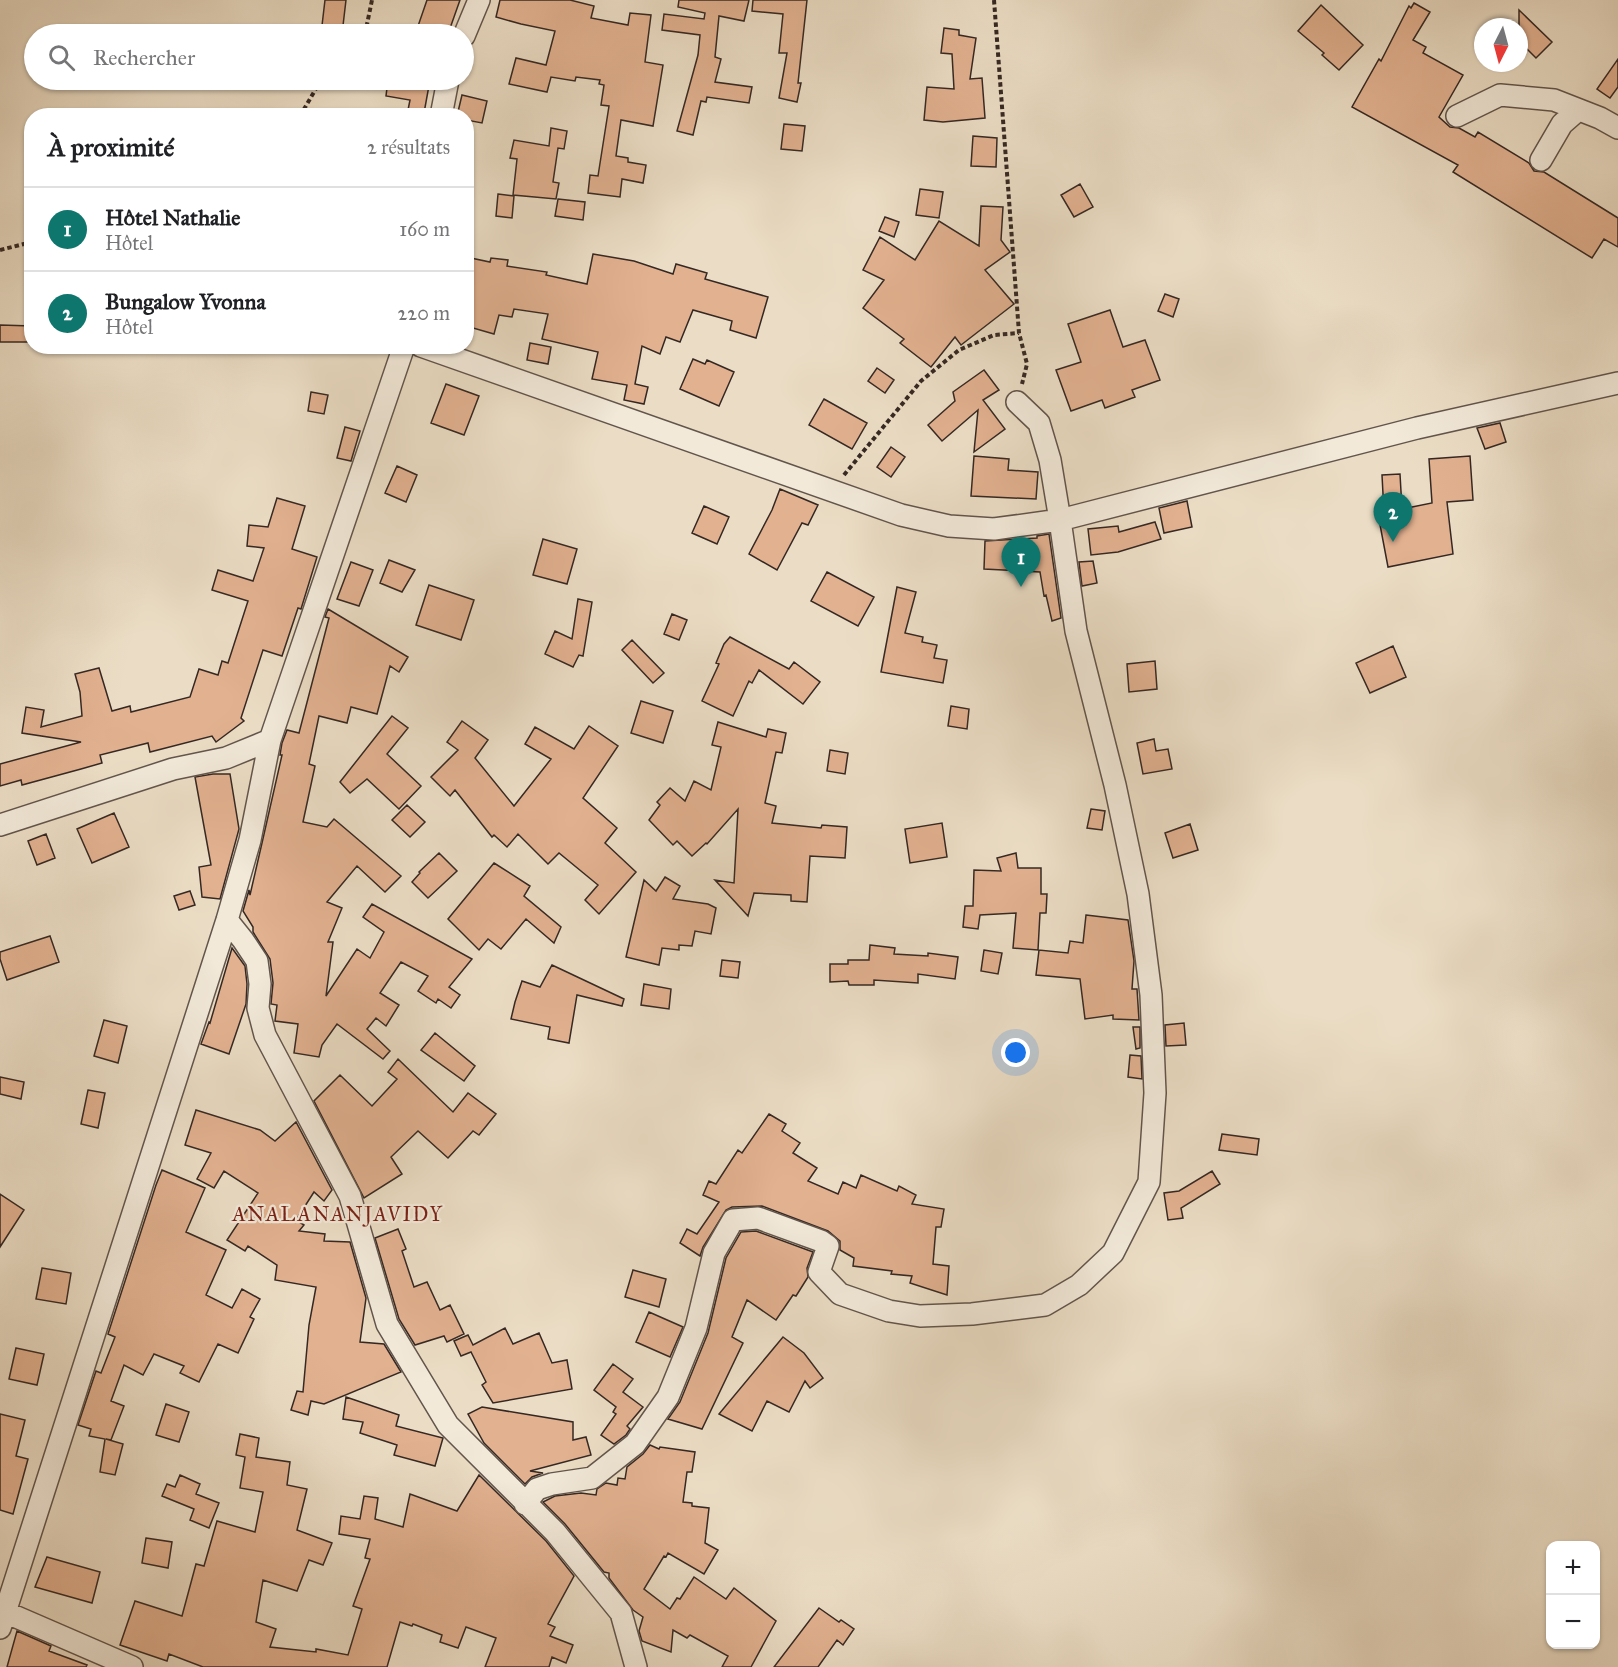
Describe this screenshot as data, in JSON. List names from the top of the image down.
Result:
{
  "districts": ["ANALANANJAVIDY"],
  "north": "bottom",
  "page": {
    "search": "Rechercher",
    "heading": ["À proximité", "2 résultats"],
    "list": [
      {
        "mark": "1",
        "name": "Hôtel Nathalie",
        "note": "Hôtel",
        "value": "160 m"
      },
      {
        "mark": "2",
        "name": "Bungalow Yvonna",
        "note": "Hôtel",
        "value": "220 m"
      }
    ],
    "pins": ["2", "1"],
    "map_buttons": ["+", "−"]
  }
}
